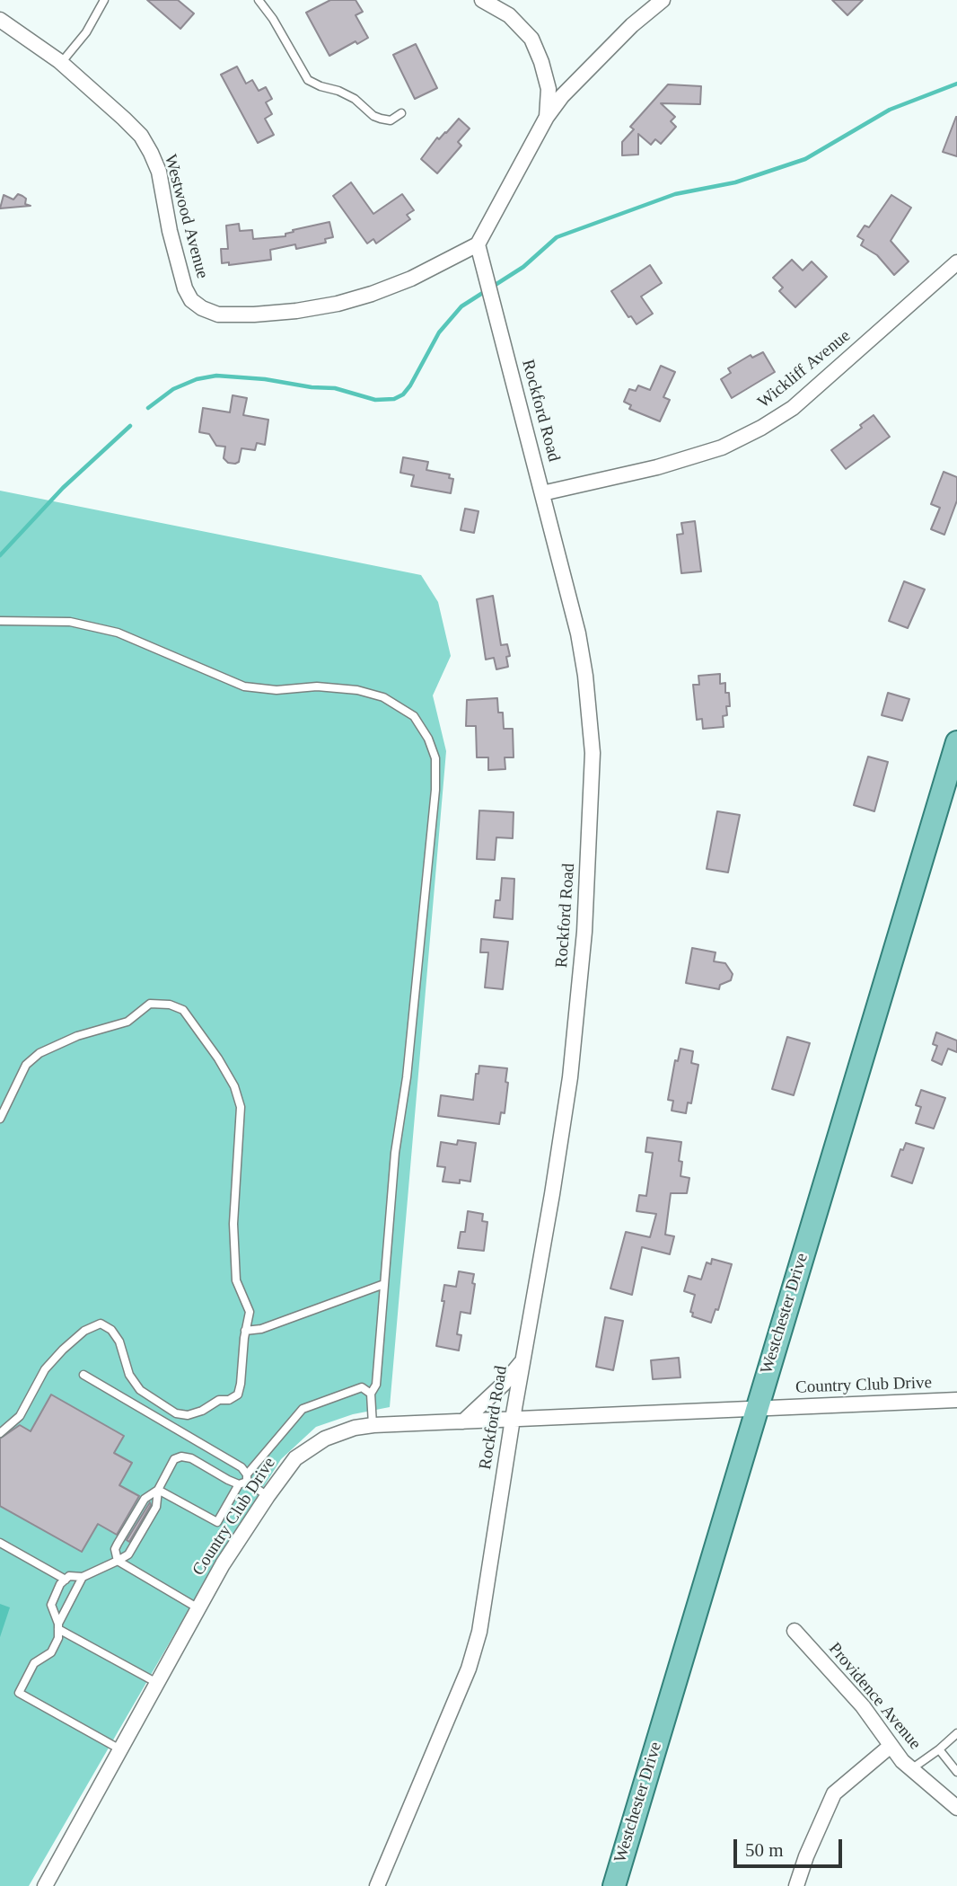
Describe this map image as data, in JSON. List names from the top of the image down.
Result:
{
  "streets": {
    "main road": ["Westchester Drive"],
    "street": [
      "Westwood Avenue",
      "Wickliff Avenue",
      "Rockford Road",
      "Country Club Drive",
      "Providence Avenue"
    ]
  },
  "crossings": [
    ["Westwood Avenue", "Rockford Road"],
    ["Wickliff Avenue", "Rockford Road"],
    ["Rockford Road", "Country Club Drive"],
    ["Westchester Drive", "Country Club Drive"]
  ],
  "scale_bar": "50 m"
}
